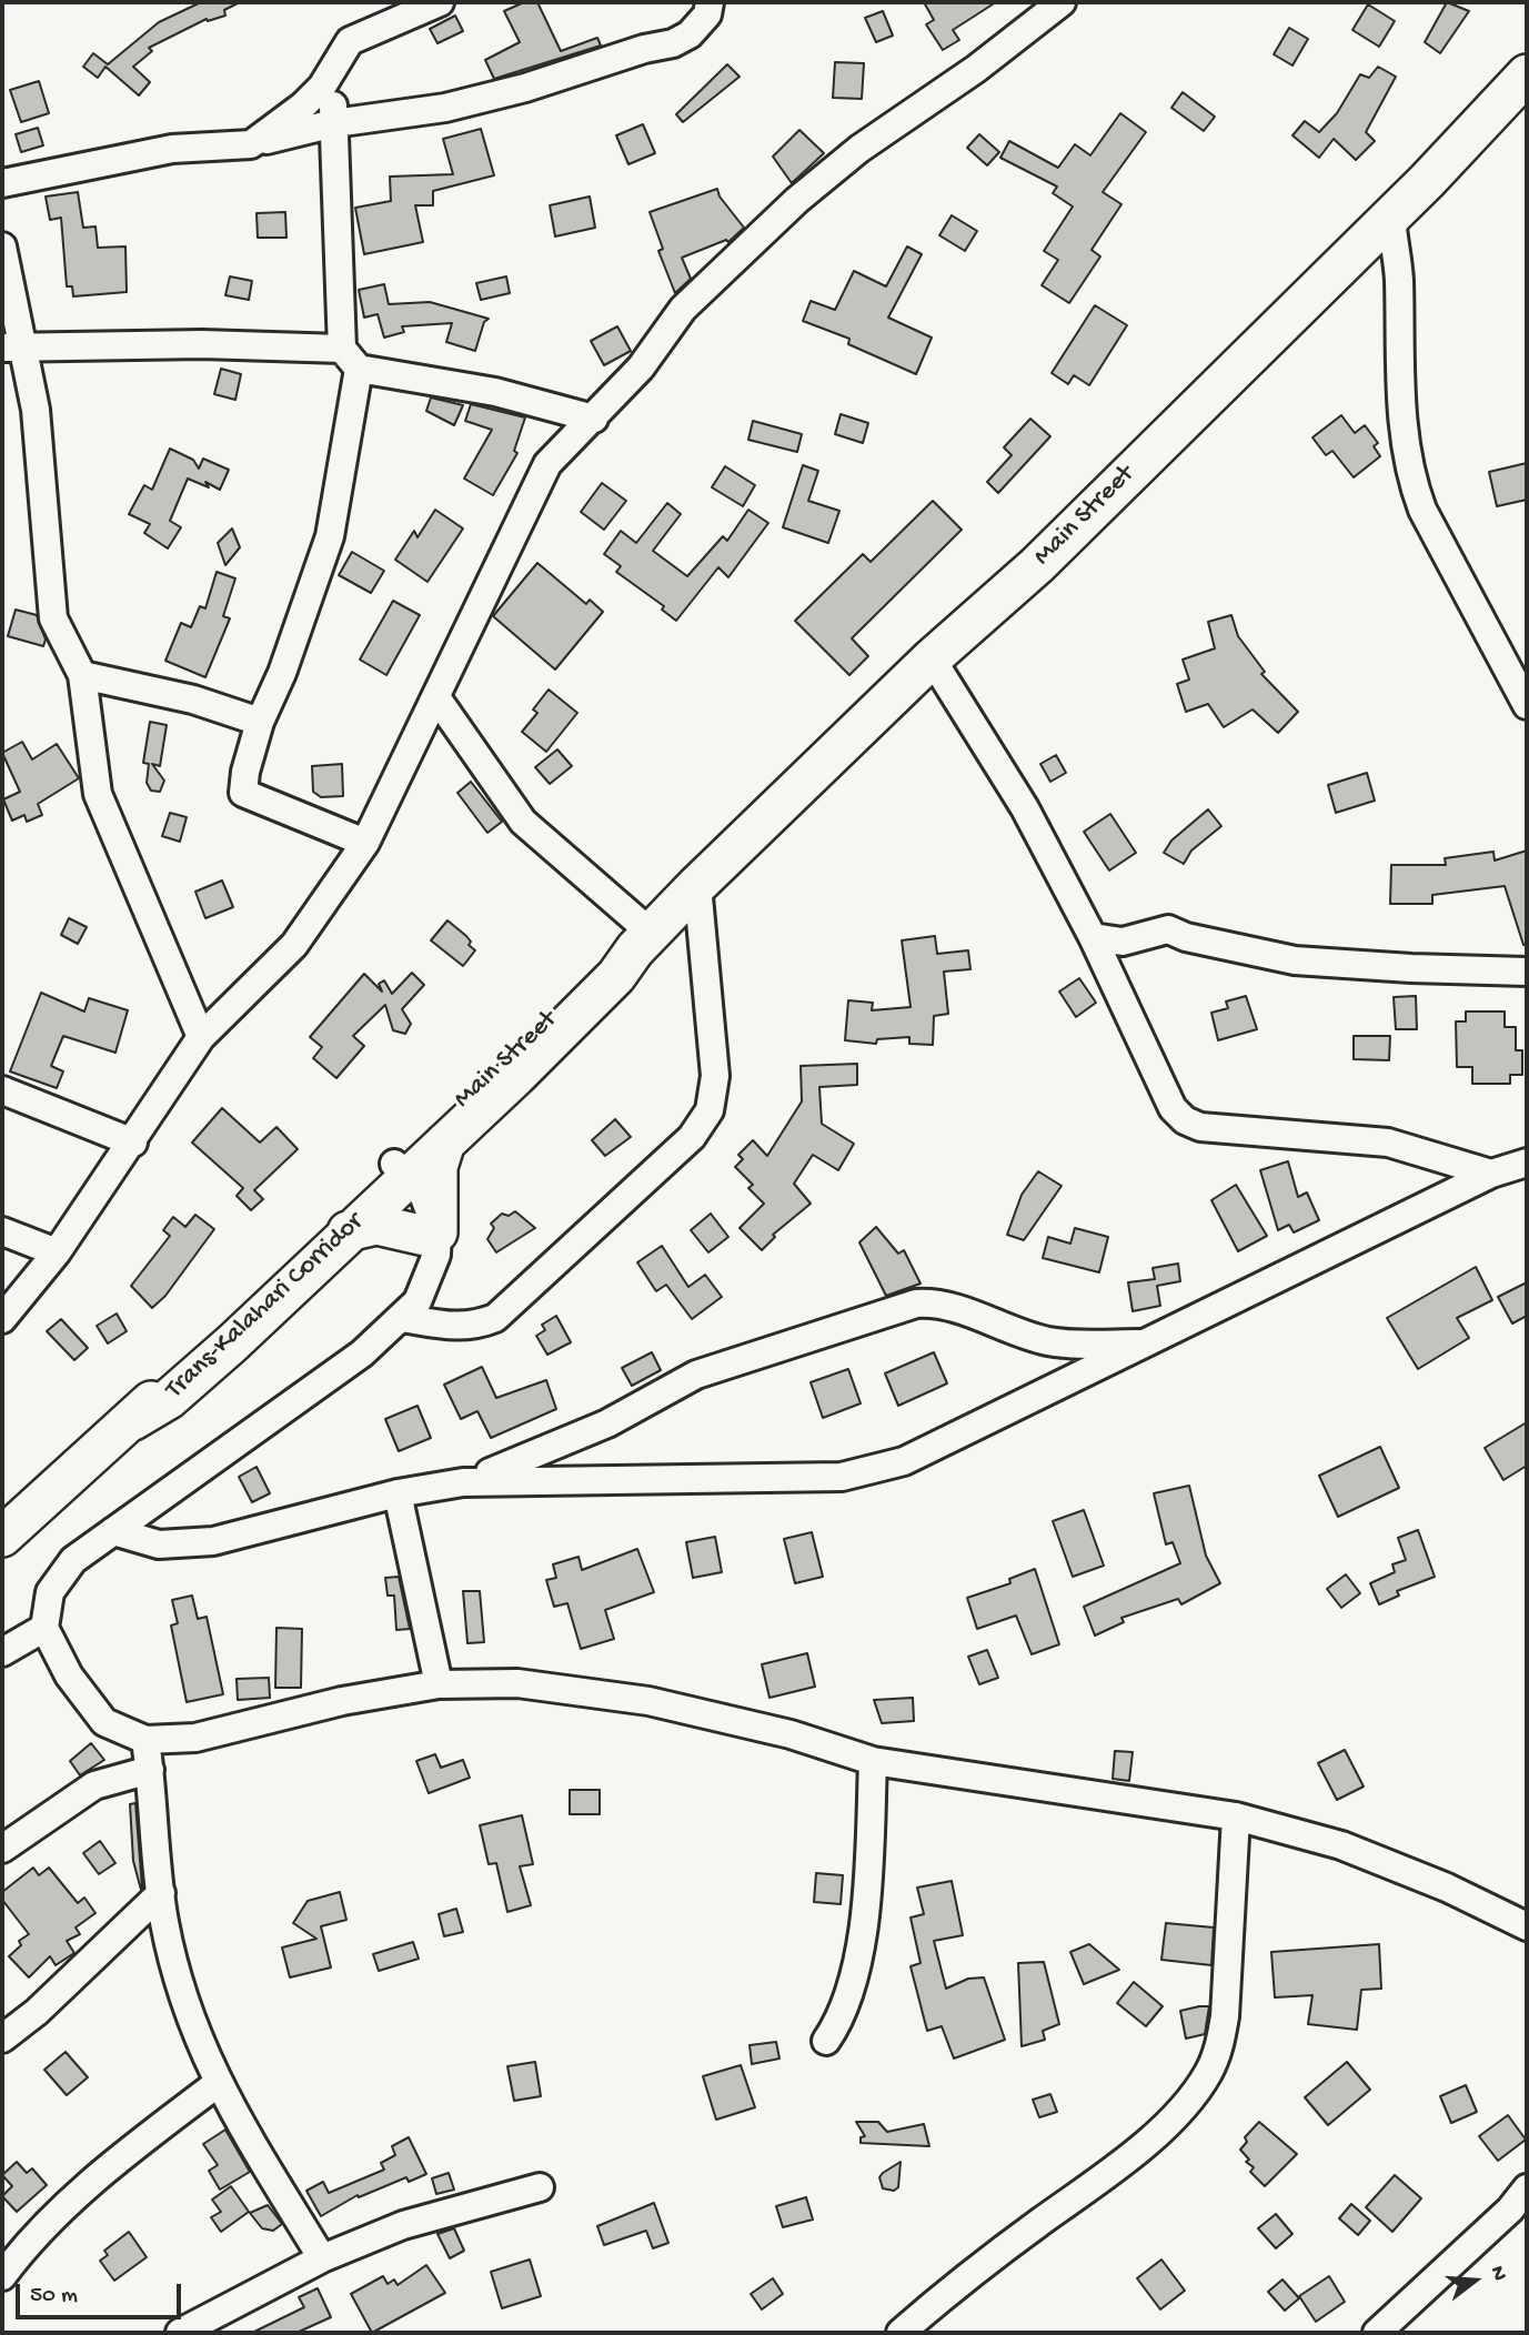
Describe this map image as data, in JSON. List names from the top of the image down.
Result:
{
  "streets": {
    "highway": ["Main Street", "Trans-Kalahari Corridor"]
  },
  "crossings": [
    ["Main Street", "Trans-Kalahari Corridor"]
  ],
  "scale_bar": "50 m",
  "north": "right"
}
